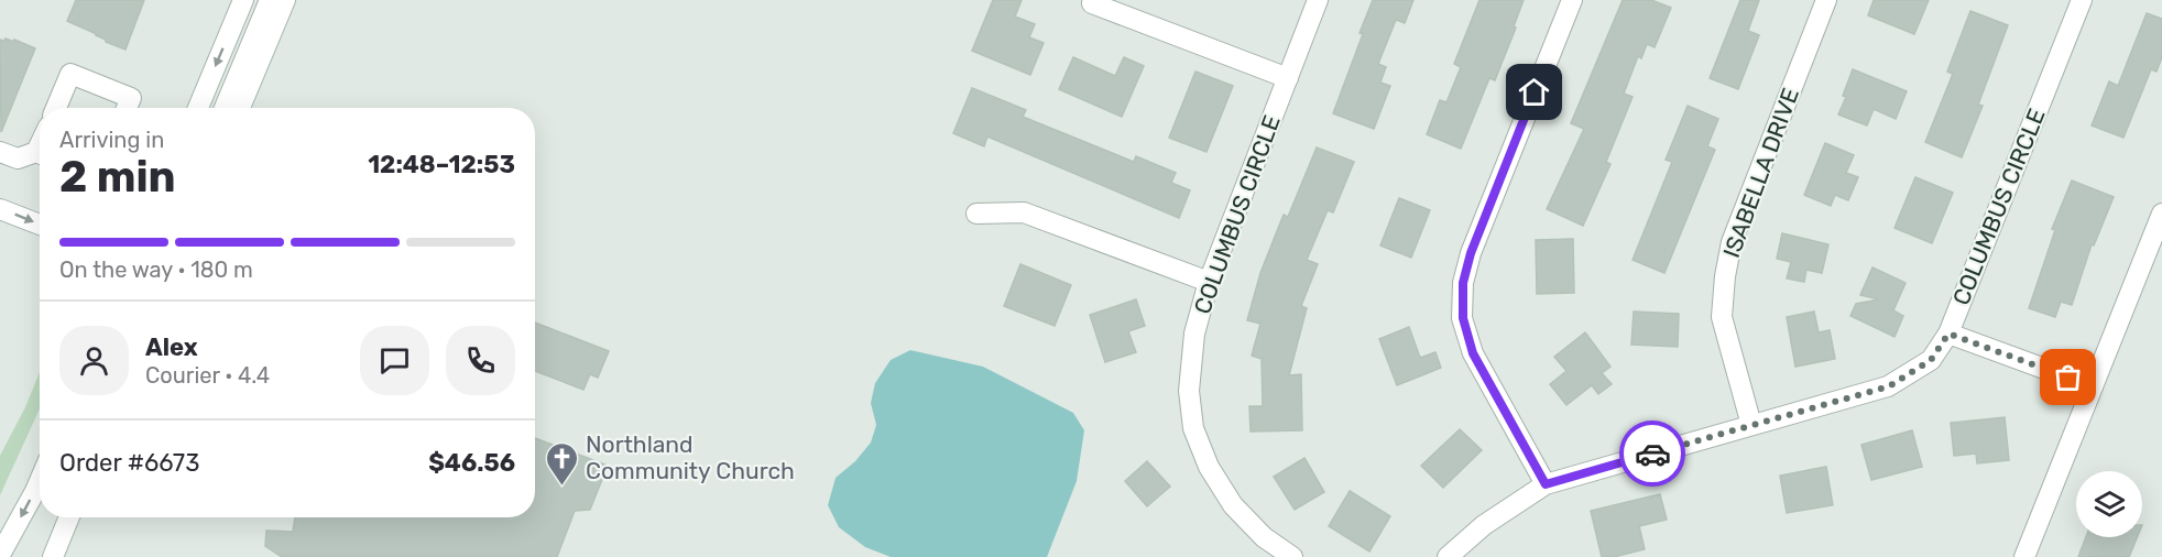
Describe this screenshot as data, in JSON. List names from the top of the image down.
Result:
{
  "streets": {
    "street": ["ISABELLA DRIVE", "COLUMBUS CIRCLE"]
  },
  "crossings": [
    ["ISABELLA DRIVE", "COLUMBUS CIRCLE"]
  ],
  "places": {
    "church": ["Northland Community Church"]
  },
  "page": {
    "heading": ["2 min", "Arriving in", "12:48–12:53"],
    "panel": [
      "Alex",
      "Courier · 4.4",
      "Order #6673",
      "$46.56"
    ],
    "bar": "On the way · 180 m"
  }
}
